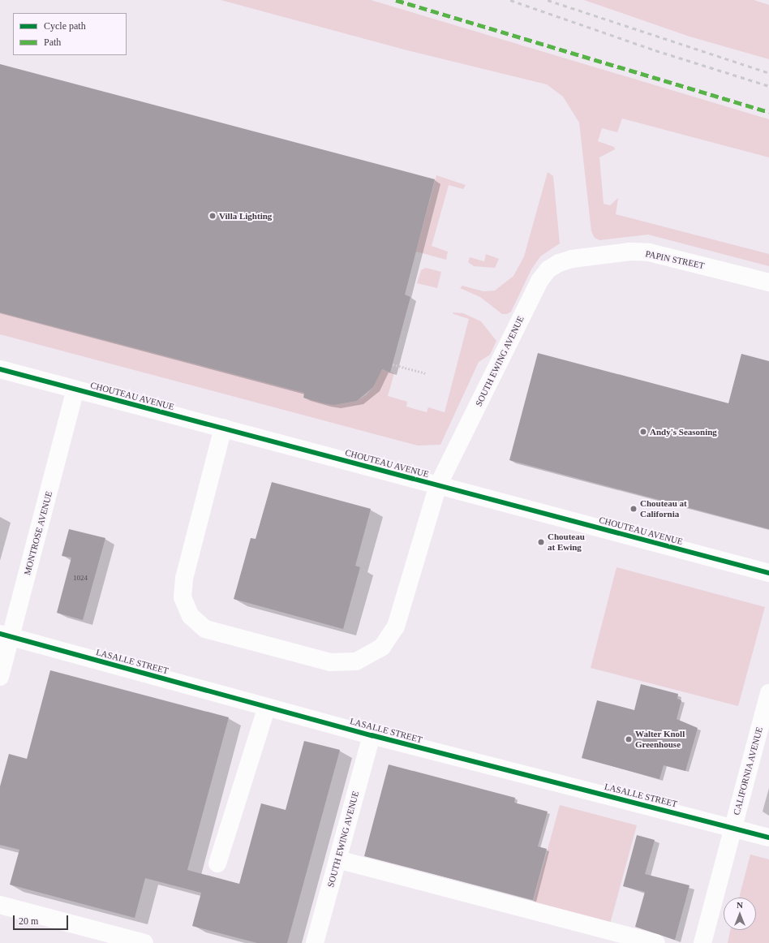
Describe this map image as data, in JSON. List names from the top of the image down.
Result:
{
  "streets": {
    "street": [
      "PAPIN STREET",
      "SOUTH EWING AVENUE",
      "CHOUTEAU AVENUE",
      "MONTROSE AVENUE",
      "LASALLE STREET",
      "CALIFORNIA AVENUE"
    ]
  },
  "crossings": [
    ["PAPIN STREET", "SOUTH EWING AVENUE"],
    ["SOUTH EWING AVENUE", "CHOUTEAU AVENUE"],
    ["SOUTH EWING AVENUE", "LASALLE STREET"],
    ["CHOUTEAU AVENUE", "MONTROSE AVENUE"],
    ["MONTROSE AVENUE", "LASALLE STREET"],
    ["LASALLE STREET", "CALIFORNIA AVENUE"]
  ],
  "places": [
    "Villa Lighting",
    "Andy's Seasoning",
    "Chouteau at California",
    "Chouteau at Ewing",
    "Walter Knoll Greenhouse"
  ],
  "house_numbers": ["1024"],
  "legend": ["Cycle path", "Path"],
  "scale_bar": "20 m",
  "north": "top"
}
